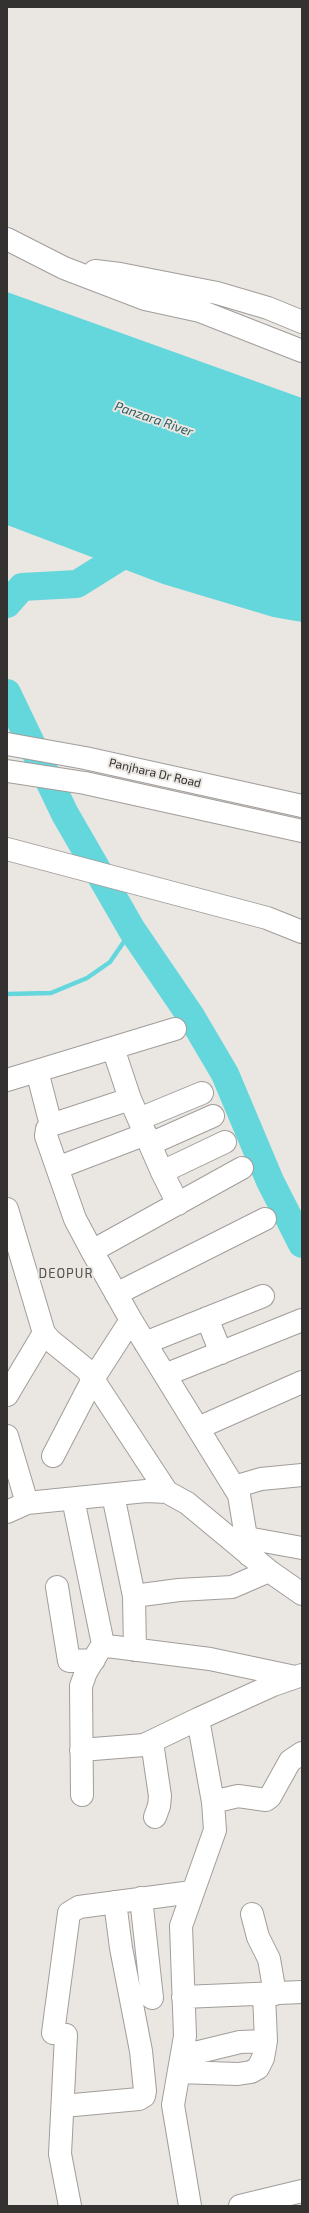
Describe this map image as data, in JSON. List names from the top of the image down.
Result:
{
  "streets": {
    "street": ["Panjhara Dr Road"]
  },
  "districts": ["DEOPUR"],
  "water": ["Panzara River"]
}
